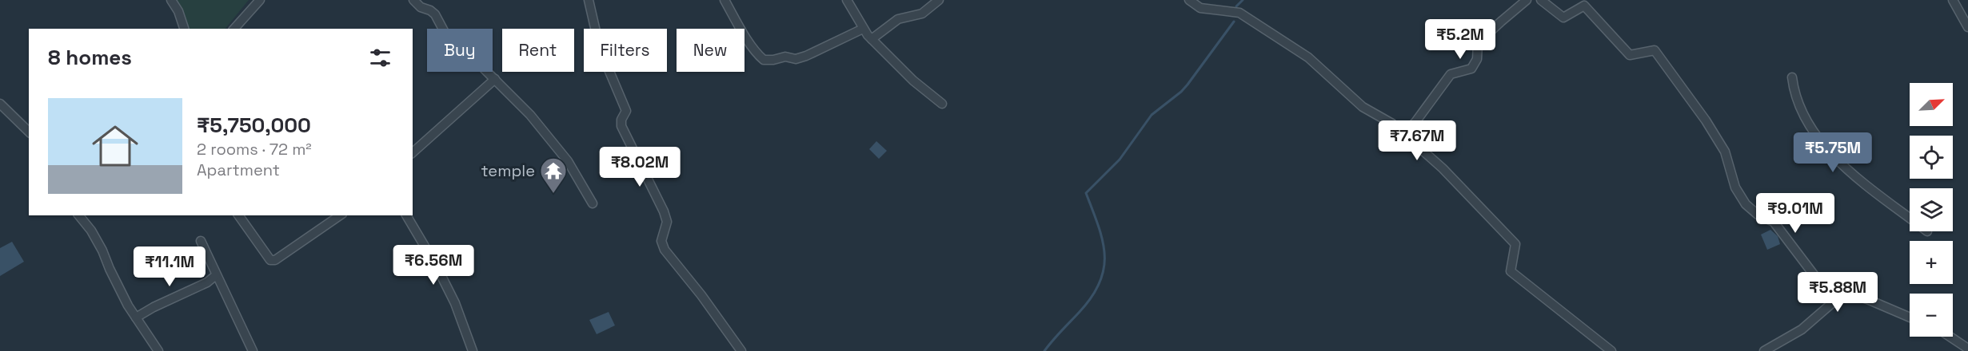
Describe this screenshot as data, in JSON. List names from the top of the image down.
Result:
{
  "places": {
    "temple": ["temple"]
  },
  "north": "top right",
  "page": {
    "price": [
      "₹5.2M",
      "₹7.67M",
      "₹5.75M",
      "₹8.02M",
      "₹9.01M",
      "₹6.56M",
      "₹11.1M",
      "₹5.88M"
    ],
    "chip": [
      "Buy",
      "Rent",
      "Filters",
      "New"
    ],
    "heading": "8 homes",
    "map_buttons": ["+", "−"],
    "list": [
      {
        "name": "₹5,750,000",
        "note": "2 rooms · 72 m² · Apartment"
      }
    ]
  }
}
